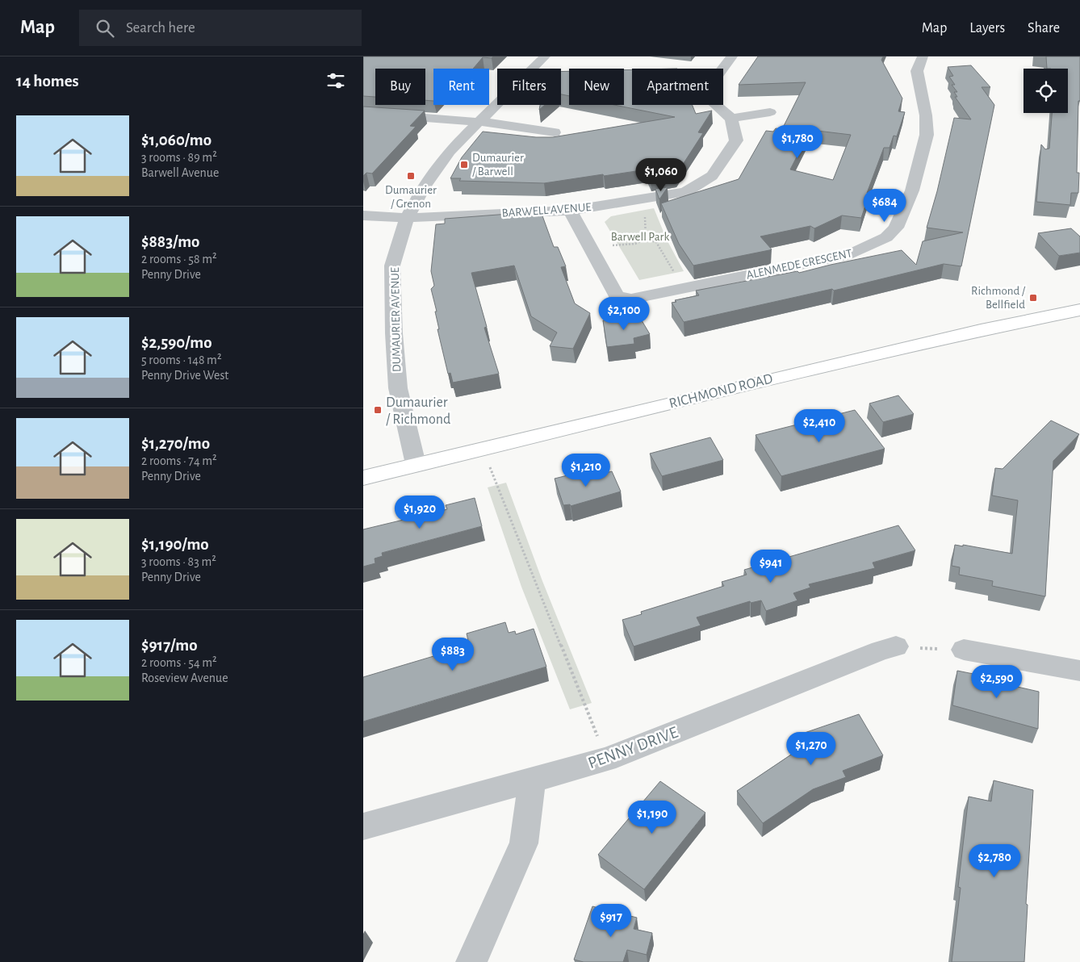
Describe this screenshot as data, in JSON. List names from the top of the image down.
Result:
{
  "streets": {
    "main road": ["RICHMOND ROAD"],
    "street": [
      "BARWELL AVENUE",
      "ALENMEDE CRESCENT",
      "DUMAURIER AVENUE",
      "PENNY DRIVE"
    ]
  },
  "crossings": [
    ["BARWELL AVENUE", "ALENMEDE CRESCENT"],
    ["BARWELL AVENUE", "DUMAURIER AVENUE"],
    ["DUMAURIER AVENUE", "RICHMOND ROAD"]
  ],
  "parks": ["Barwell Park"],
  "places": {
    "transit": [
      "Dumaurier / Barwell",
      "Dumaurier / Grenon",
      "Richmond / Bellfield",
      "Dumaurier / Richmond"
    ]
  },
  "page": {
    "header": "Map",
    "search": "Search here",
    "nav": ["Map", "Layers", "Share"],
    "heading": "14 homes",
    "chip": [
      "Buy",
      "Rent",
      "Filters",
      "New",
      "Apartment"
    ],
    "list": [
      {
        "name": "$1,060/mo",
        "note": "3 rooms · 89 m² · Barwell Avenue"
      },
      {
        "name": "$883/mo",
        "note": "2 rooms · 58 m² · Penny Drive"
      },
      {
        "name": "$2,590/mo",
        "note": "5 rooms · 148 m² · Penny Drive West"
      },
      {
        "name": "$1,270/mo",
        "note": "2 rooms · 74 m² · Penny Drive"
      },
      {
        "name": "$1,190/mo",
        "note": "3 rooms · 83 m² · Penny Drive"
      },
      {
        "name": "$917/mo",
        "note": "2 rooms · 54 m² · Roseview Avenue"
      }
    ],
    "price": [
      "$1,780",
      "$1,060",
      "$684",
      "$2,100",
      "$2,410",
      "$1,210",
      "$1,920",
      "$941",
      "$883",
      "$2,590",
      "$1,270",
      "$1,190",
      "$2,780",
      "$917"
    ]
  }
}
